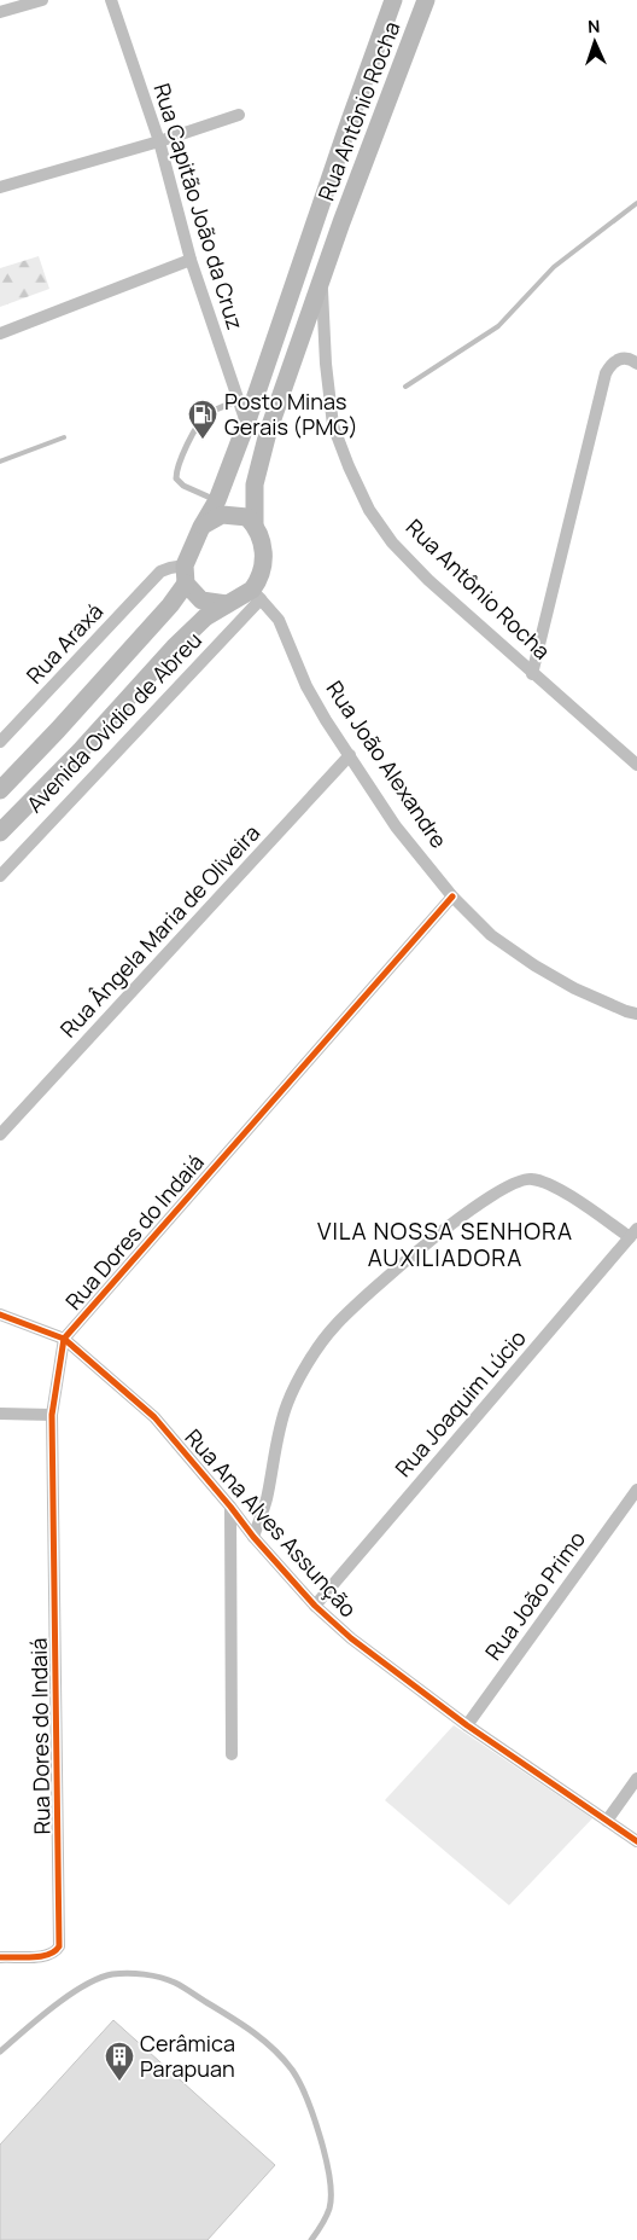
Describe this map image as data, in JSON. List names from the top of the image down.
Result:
{
  "streets": {
    "main road": ["Rua Antônio Rocha", "Avenida Ovídio de Abreu"],
    "street": [
      "Rua Capitão João da Cruz",
      "Rua Araxá",
      "Rua João Alexandre",
      "Rua Ângela Maria de Oliveira",
      "Rua Dores do Indaiá",
      "Rua Joaquim Lúcio",
      "Rua Ana Alves Assunção",
      "Rua João Primo"
    ]
  },
  "crossings": [
    ["Rua Antônio Rocha", "Rua Capitão João da Cruz"],
    ["Rua Araxá", "Avenida Ovídio de Abreu"],
    ["Rua Araxá", "Rua João Alexandre"],
    ["Avenida Ovídio de Abreu", "Rua João Alexandre"],
    ["Rua João Alexandre", "Rua Ângela Maria de Oliveira"],
    ["Rua João Alexandre", "Rua Dores do Indaiá"],
    ["Rua Dores do Indaiá", "Rua Ana Alves Assunção"],
    ["Rua Joaquim Lúcio", "Rua Ana Alves Assunção"],
    ["Rua Ana Alves Assunção", "Rua João Primo"]
  ],
  "districts": ["VILA NOSSA SENHORA AUXILIADORA"],
  "places": {
    "fuel station": ["Posto Minas Gerais (PMG)"],
    "building": ["Cerâmica Parapuan"]
  },
  "north": "top"
}
